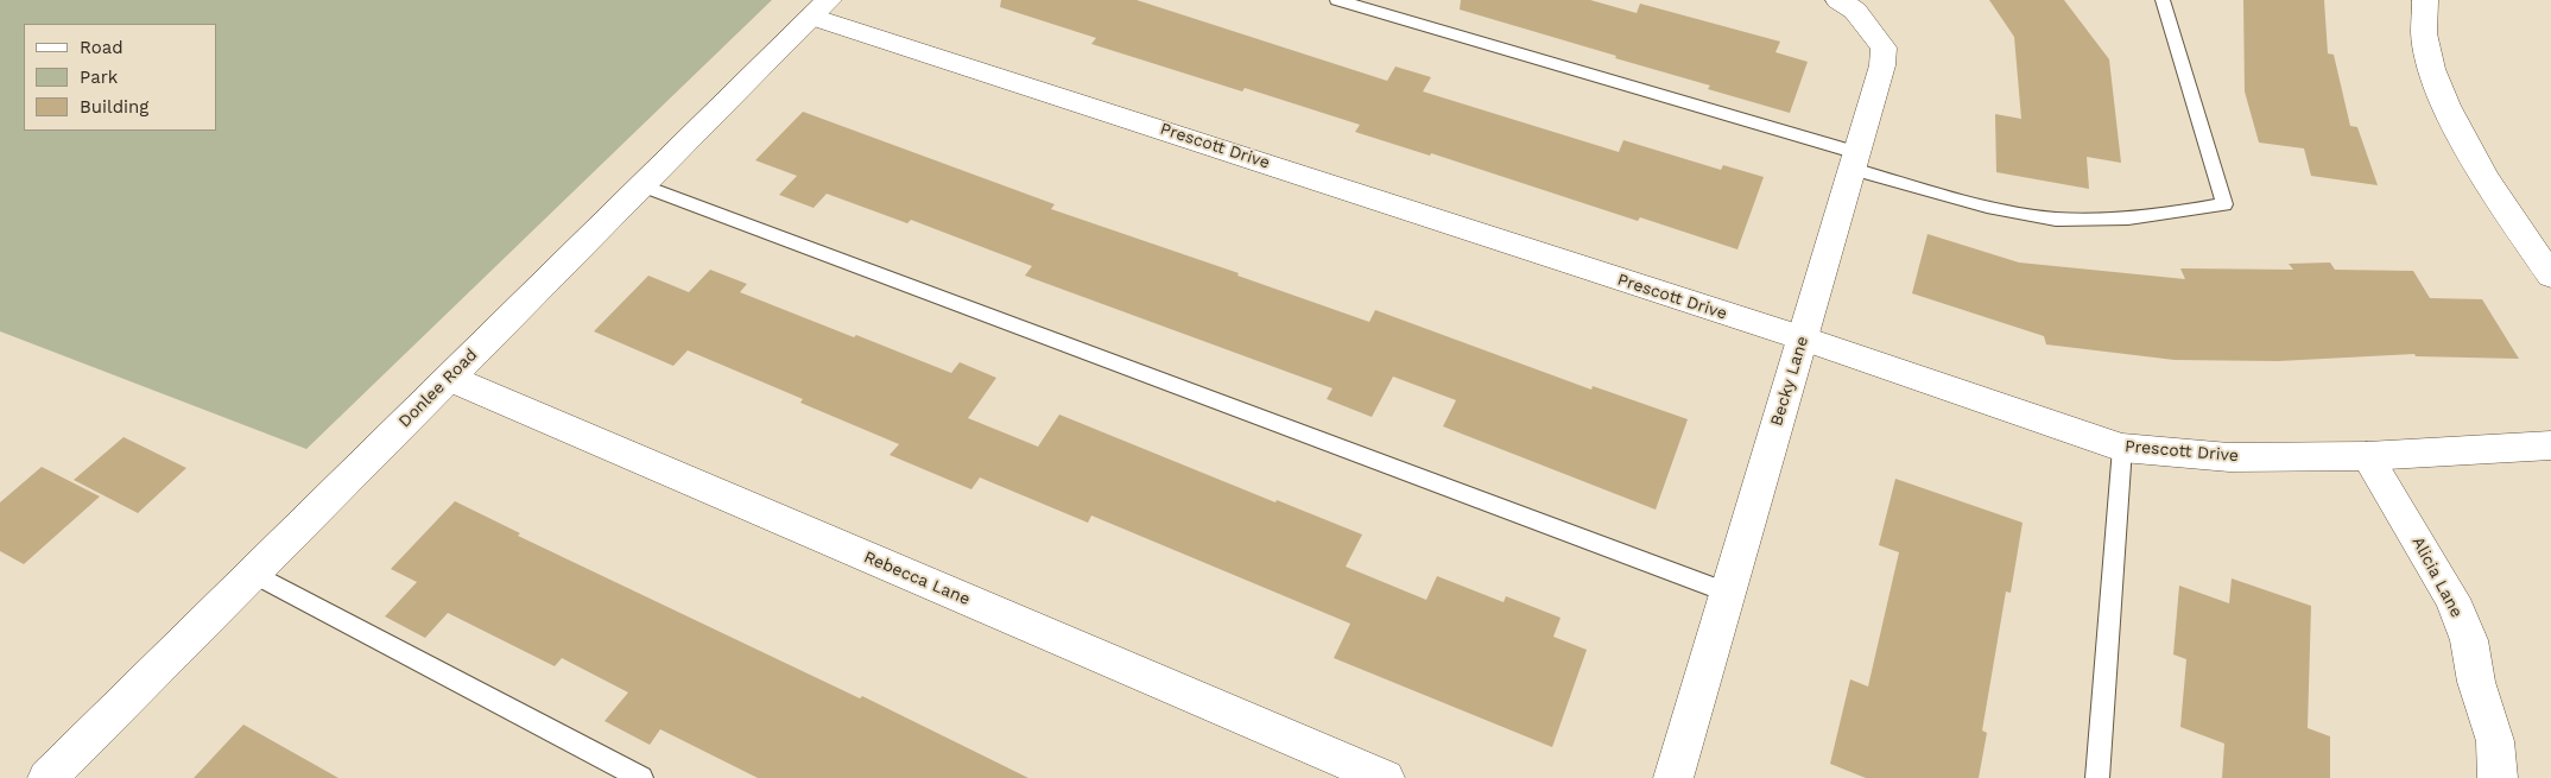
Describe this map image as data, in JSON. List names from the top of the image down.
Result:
{
  "streets": {
    "street": [
      "Prescott Drive",
      "Becky Lane",
      "Donlee Road",
      "Alicia Lane",
      "Rebecca Lane"
    ]
  },
  "crossings": [
    ["Prescott Drive", "Becky Lane"],
    ["Prescott Drive", "Donlee Road"],
    ["Prescott Drive", "Alicia Lane"],
    ["Donlee Road", "Rebecca Lane"]
  ],
  "legend": ["Road", "Park", "Building"]
}
